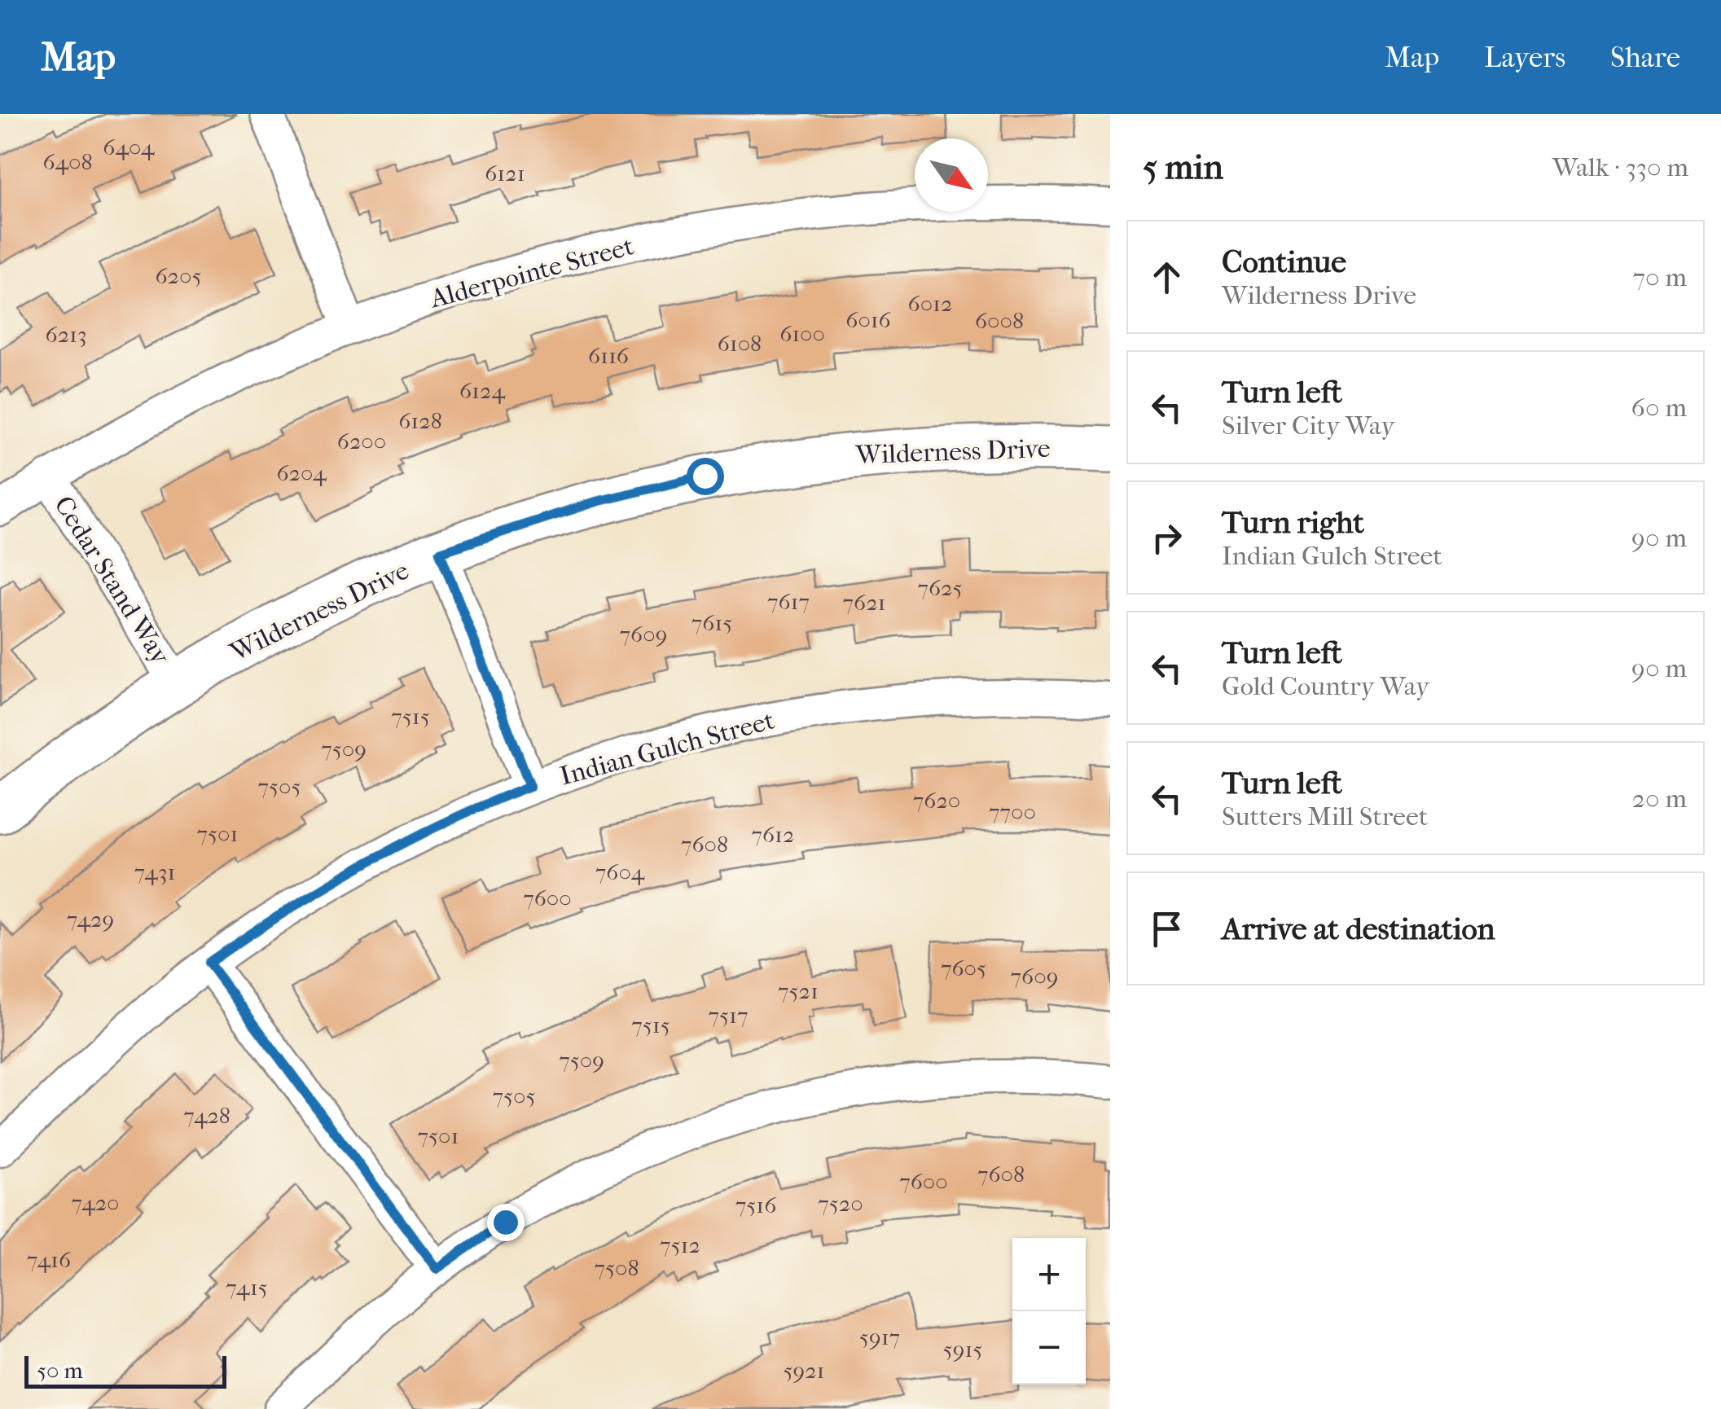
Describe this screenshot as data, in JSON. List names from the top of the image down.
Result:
{
  "streets": {
    "street": [
      "Alderpointe Street",
      "Wilderness Drive",
      "Cedar Stand Way",
      "Indian Gulch Street"
    ]
  },
  "crossings": [
    ["Alderpointe Street", "Cedar Stand Way"],
    ["Wilderness Drive", "Cedar Stand Way"]
  ],
  "house_numbers": [
    "6404",
    "6408",
    "6121",
    "6205",
    "6012",
    "6016",
    "6008",
    "6100",
    "6213",
    "6108",
    "6116",
    "6124",
    "6128",
    "6200",
    "6204",
    "7625",
    "7617",
    "7621",
    "7615",
    "7609",
    "7515",
    "7509",
    "7505",
    "7620",
    "7700",
    "7501",
    "7612",
    "7608",
    "7431",
    "7604",
    "7600",
    "7429",
    "7605",
    "7609",
    "7521",
    "7517",
    "7515",
    "7509",
    "7505",
    "7428",
    "7501",
    "7608",
    "7600",
    "7420",
    "7520",
    "7516",
    "7512",
    "7416",
    "7508",
    "7415",
    "5917",
    "5915",
    "5921"
  ],
  "scale_bar": "50 m",
  "north": "bottom right",
  "page": {
    "header": "Map",
    "nav": ["Map", "Layers", "Share"],
    "heading": ["5 min", "Walk · 330 m"],
    "list": [
      ["Continue", "Wilderness Drive", "70 m"],
      ["Turn left", "Silver City Way", "60 m"],
      ["Turn right", "Indian Gulch Street", "90 m"],
      ["Turn left", "Gold Country Way", "90 m"],
      ["Turn left", "Sutters Mill Street", "20 m"],
      "Arrive at destination"
    ],
    "map_buttons": ["+", "−"],
    "scale": "50 m"
  }
}
